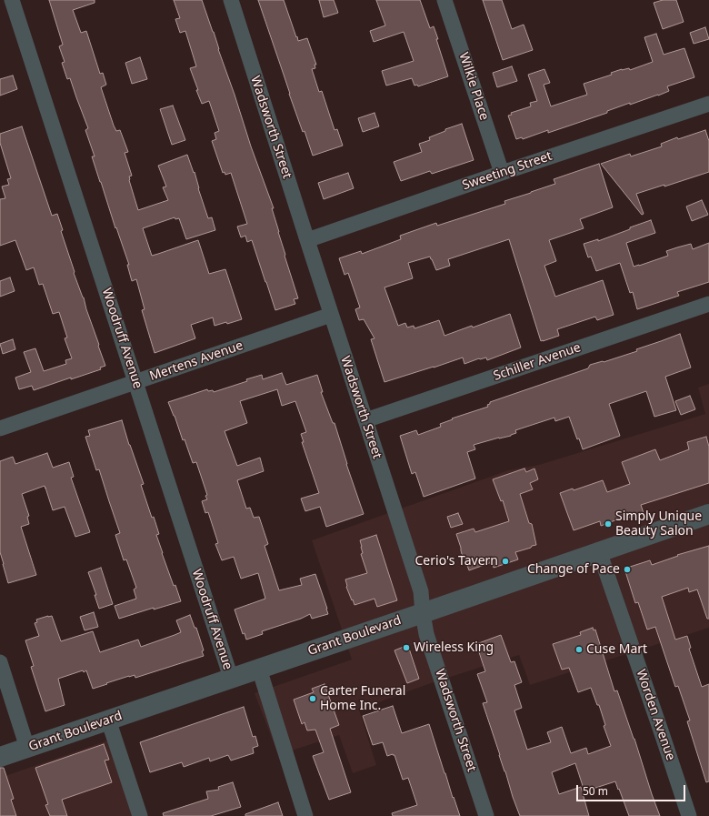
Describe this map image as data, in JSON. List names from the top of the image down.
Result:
{
  "streets": {
    "street": [
      "Wilkie Place",
      "Wadsworth Street",
      "Sweeting Street",
      "Woodruff Avenue",
      "Mertens Avenue",
      "Schiller Avenue",
      "Grant Boulevard",
      "Worden Avenue"
    ]
  },
  "crossings": [
    ["Wilkie Place", "Sweeting Street"],
    ["Wadsworth Street", "Sweeting Street"],
    ["Wadsworth Street", "Mertens Avenue"],
    ["Wadsworth Street", "Schiller Avenue"],
    ["Wadsworth Street", "Grant Boulevard"],
    ["Woodruff Avenue", "Mertens Avenue"],
    ["Woodruff Avenue", "Grant Boulevard"],
    ["Grant Boulevard", "Worden Avenue"]
  ],
  "places": [
    "Simply Unique Beauty Salon",
    "Cerio's Tavern",
    "Change of Pace",
    "Wireless King",
    "Cuse Mart",
    "Carter Funeral Home Inc."
  ],
  "scale_bar": "50 m"
}
